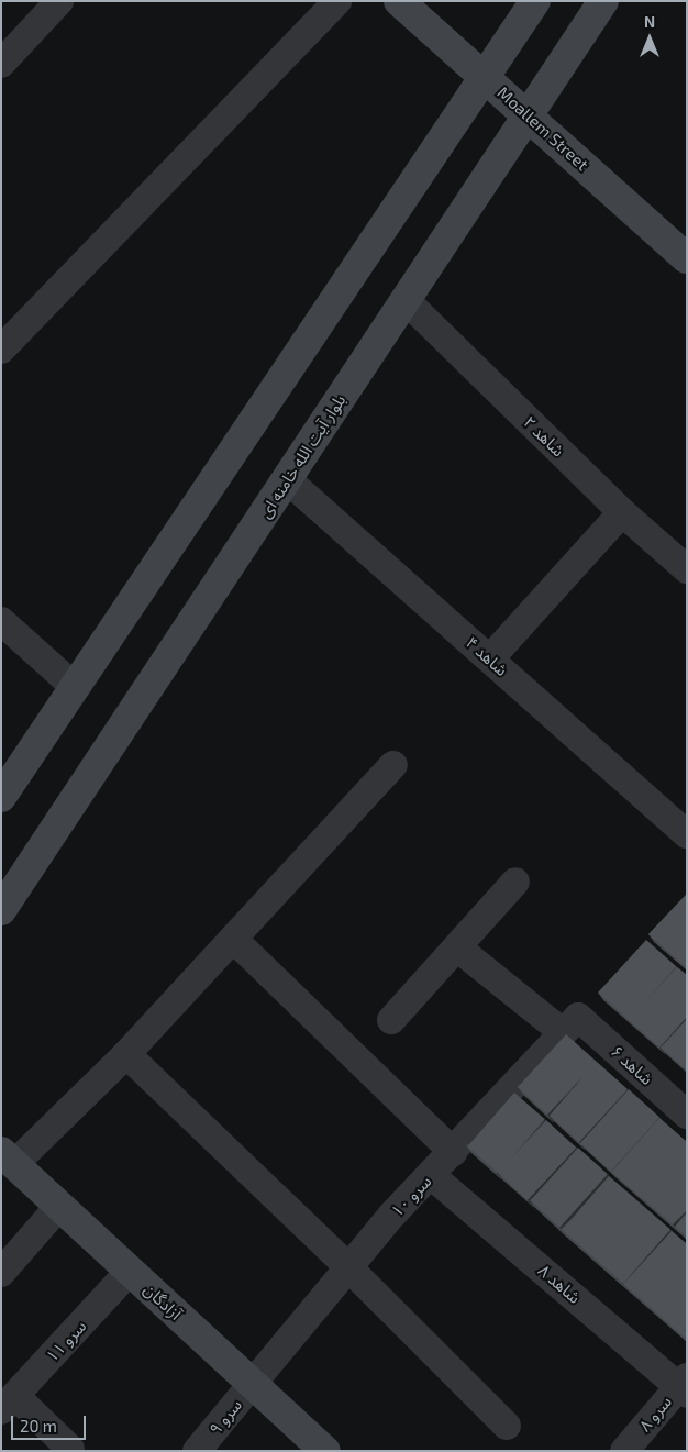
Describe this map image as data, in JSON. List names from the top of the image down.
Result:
{
  "streets": {
    "street": [
      "Moallem Street",
      "شاهد ۲",
      "بلوار آیت الله خامنه ای",
      "شاهد ۴",
      "شاهد ۶",
      "سرو ۱۰",
      "شاهد ۸",
      "آزادگان",
      "سرو ۱۱",
      "سرو ۸",
      "سرو ۹"
    ]
  },
  "crossings": [
    ["Moallem Street", "بلوار آیت الله خامنه ای"],
    ["شاهد ۲", "بلوار آیت الله خامنه ای"],
    ["بلوار آیت الله خامنه ای", "شاهد ۴"],
    ["شاهد ۶", "سرو ۱۰"],
    ["سرو ۱۰", "شاهد ۸"],
    ["سرو ۱۰", "آزادگان"],
    ["سرو ۱۰", "سرو ۹"],
    ["شاهد ۸", "سرو ۸"],
    ["آزادگان", "سرو ۱۱"],
    ["آزادگان", "سرو ۹"]
  ],
  "scale_bar": "20 m",
  "north": "top"
}
